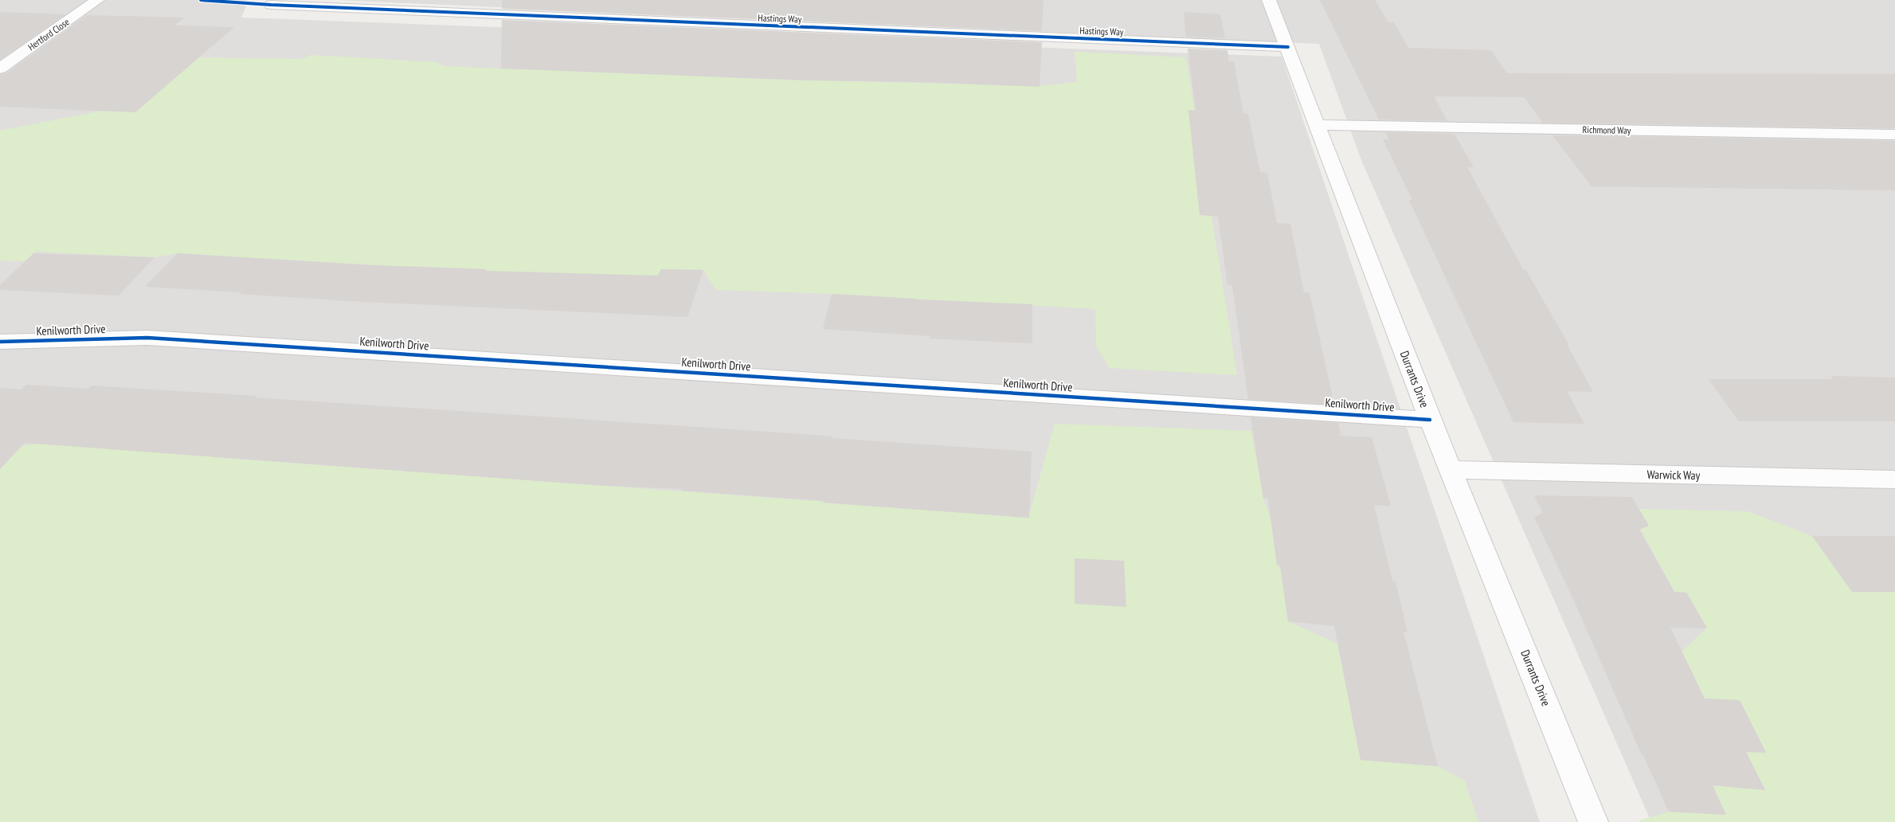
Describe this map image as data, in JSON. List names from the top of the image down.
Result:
{
  "streets": {
    "street": [
      "Hastings Way",
      "Hertford Close",
      "Richmond Way",
      "Kenilworth Drive",
      "Durrants Drive",
      "Warwick Way"
    ]
  },
  "crossings": [
    ["Hastings Way", "Durrants Drive"],
    ["Richmond Way", "Durrants Drive"],
    ["Kenilworth Drive", "Durrants Drive"],
    ["Durrants Drive", "Warwick Way"]
  ]
}
